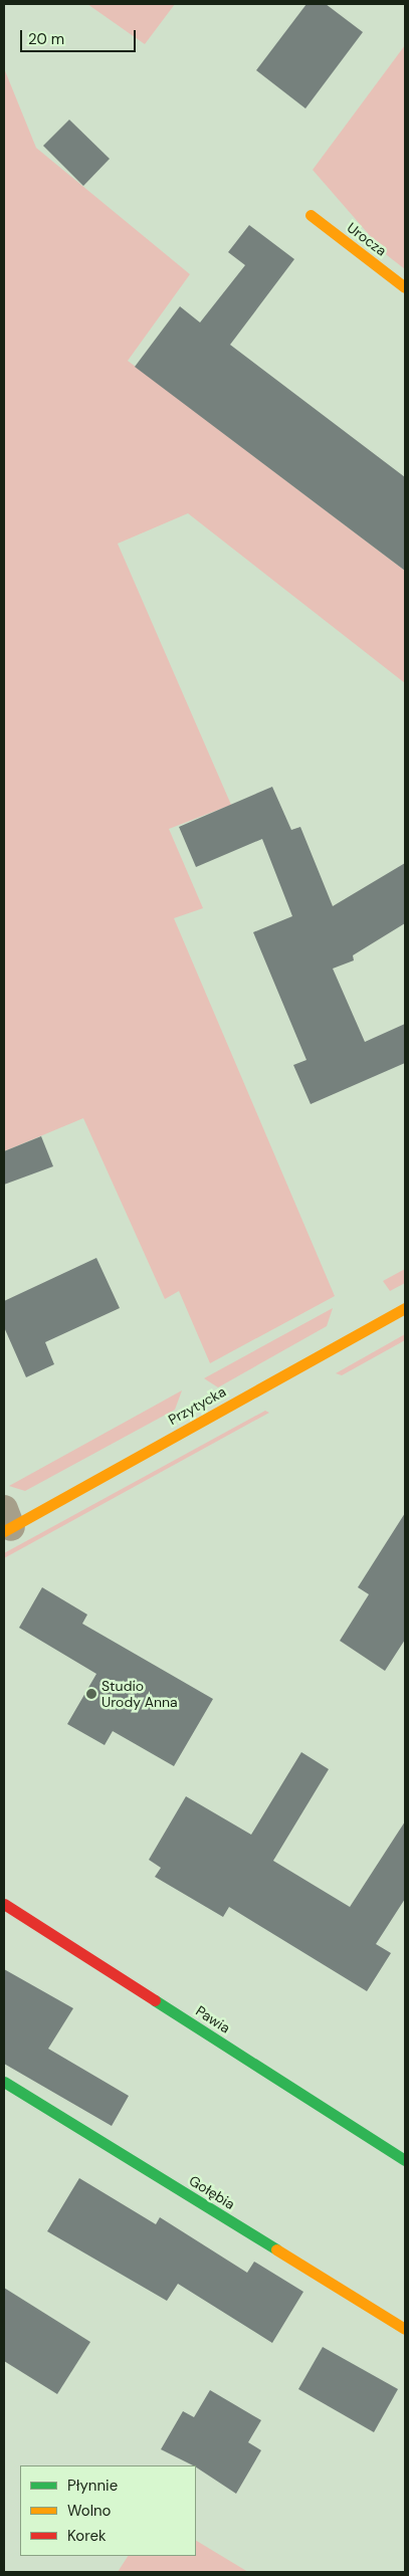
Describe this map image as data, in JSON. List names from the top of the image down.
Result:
{
  "streets": {
    "street": [
      "Urocza",
      "Przytycka",
      "Pawia",
      "Gołębia"
    ]
  },
  "places": ["Studio Urody Anna"],
  "legend": ["Płynnie", "Wolno", "Korek"],
  "scale_bar": "20 m"
}
